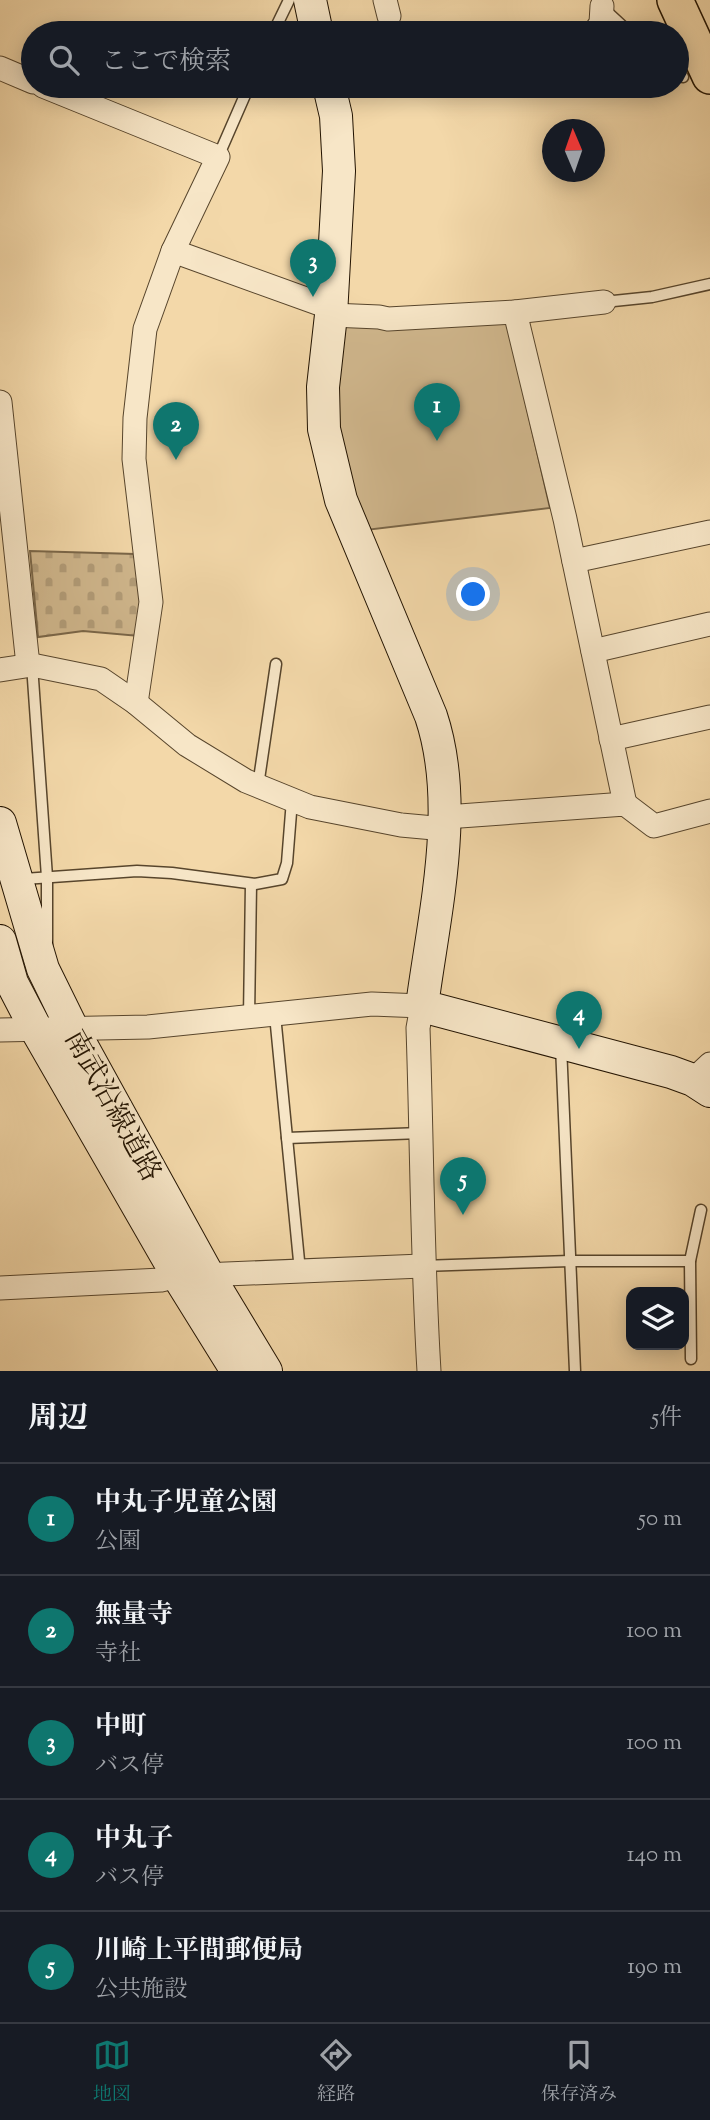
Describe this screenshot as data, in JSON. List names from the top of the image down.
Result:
{
  "streets": {
    "street": ["南武沿線道路"]
  },
  "north": "top",
  "page": {
    "search": "ここで検索",
    "pins": [
      "3",
      "1",
      "2",
      "4",
      "5"
    ],
    "heading": ["周辺", "5件"],
    "list": [
      {
        "mark": "1",
        "name": "中丸子児童公園",
        "note": "公園",
        "value": "50 m"
      },
      {
        "mark": "2",
        "name": "無量寺",
        "note": "寺社",
        "value": "100 m"
      },
      {
        "mark": "3",
        "name": "中町",
        "note": "バス停",
        "value": "100 m"
      },
      {
        "mark": "4",
        "name": "中丸子",
        "note": "バス停",
        "value": "140 m"
      },
      {
        "mark": "5",
        "name": "川崎上平間郵便局",
        "note": "公共施設",
        "value": "190 m"
      }
    ],
    "nav": ["地図", "経路", "保存済み"]
  }
}
